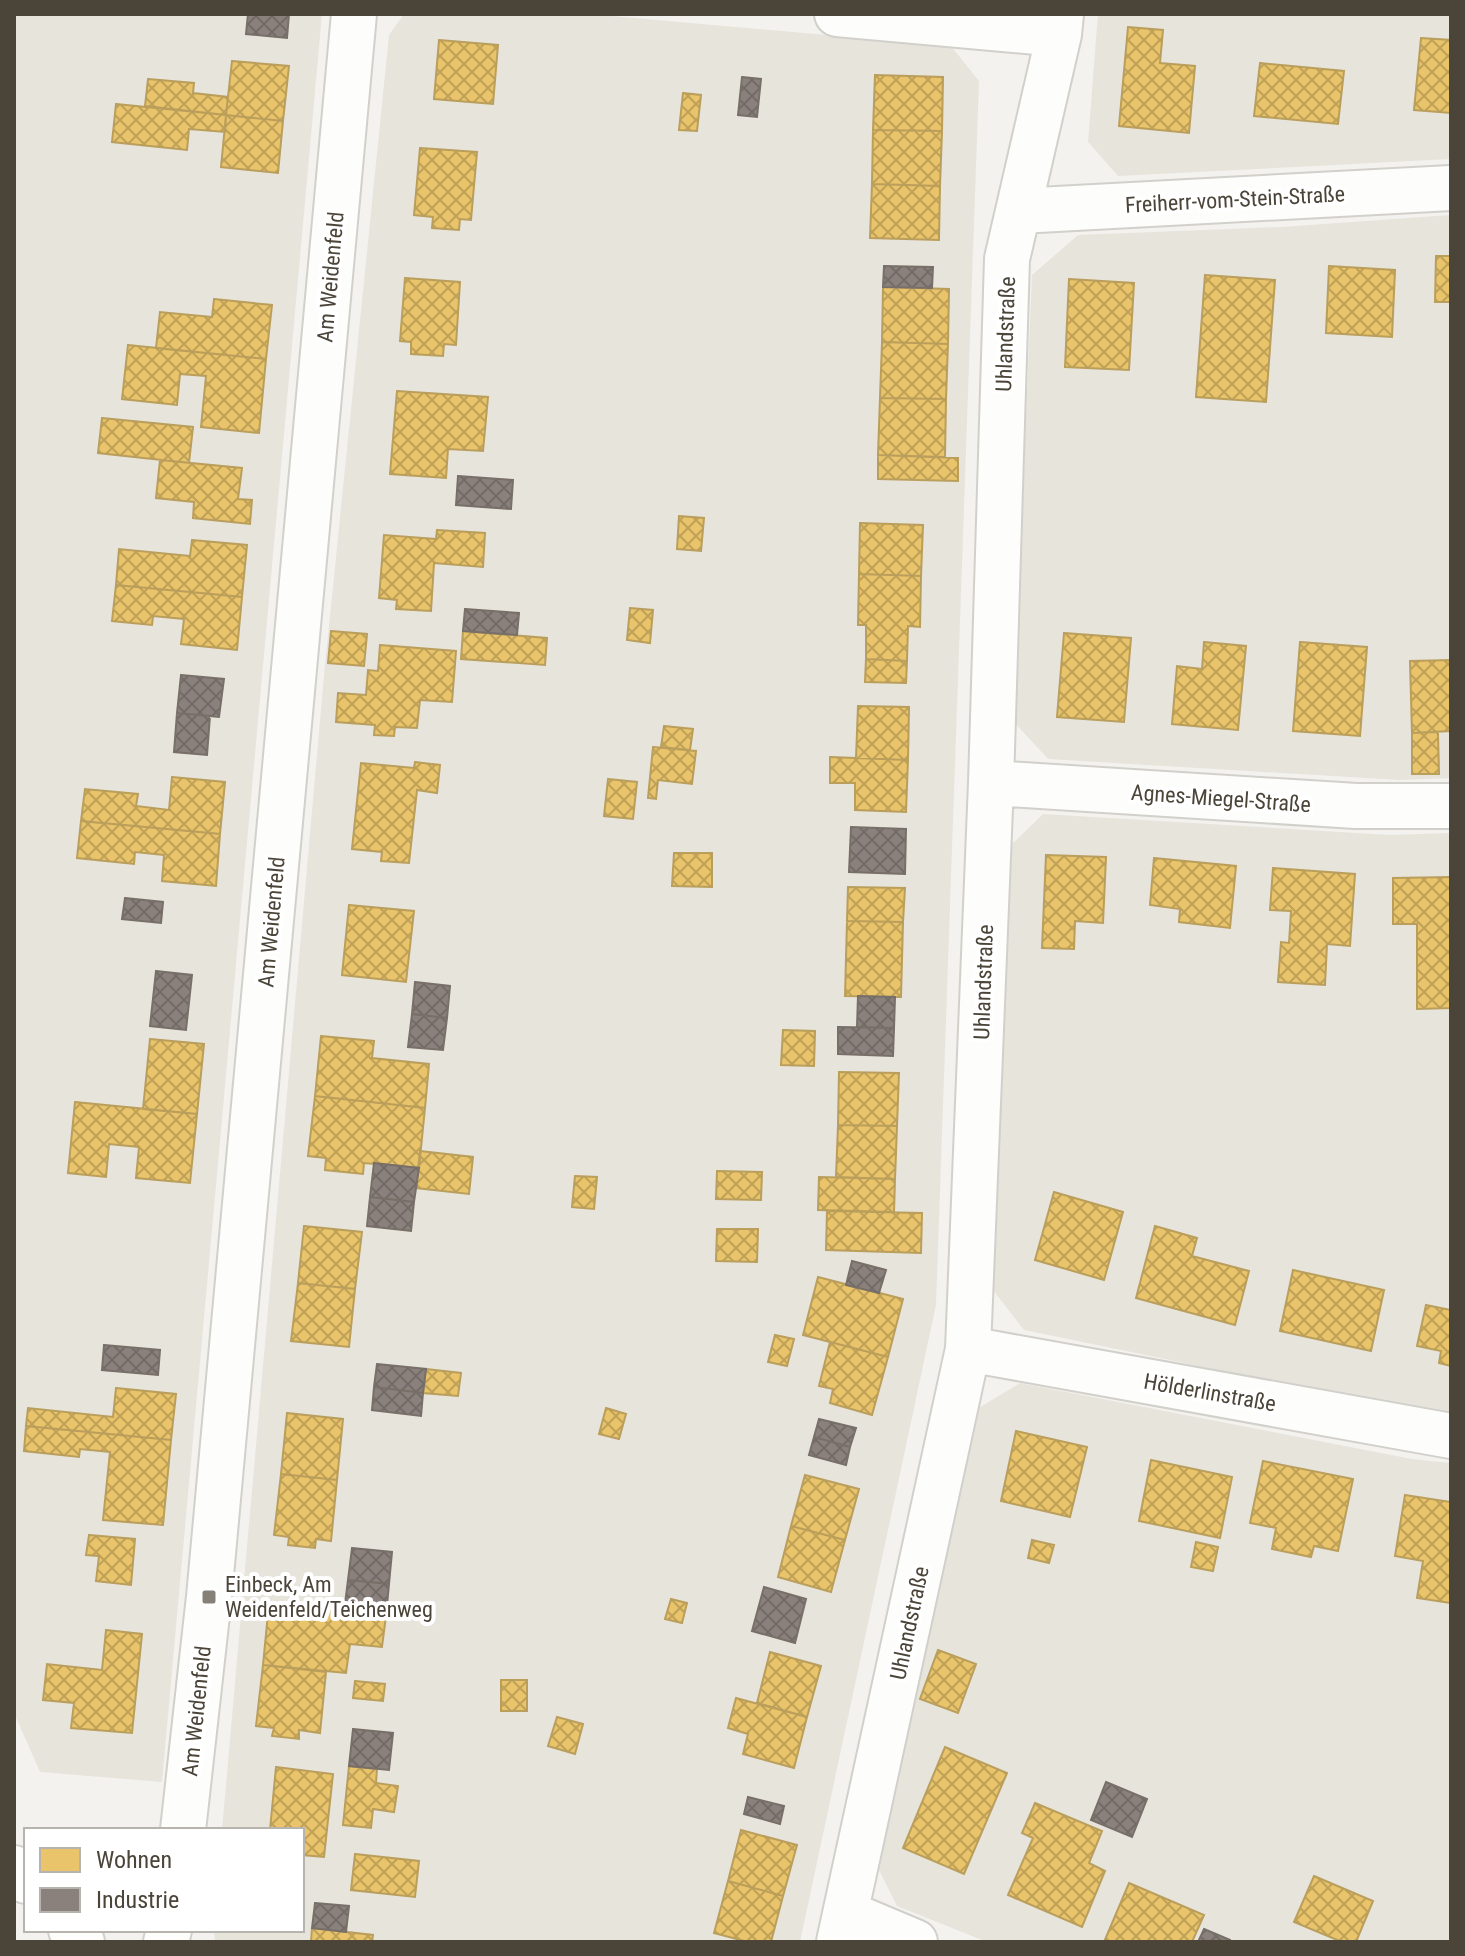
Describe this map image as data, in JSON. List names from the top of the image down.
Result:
{
  "streets": {
    "street": [
      "Freiherr-vom-Stein-Straße",
      "Am Weidenfeld",
      "Uhlandstraße",
      "Agnes-Miegel-Straße",
      "Hölderlinstraße"
    ]
  },
  "crossings": [
    ["Freiherr-vom-Stein-Straße", "Uhlandstraße"],
    ["Uhlandstraße", "Agnes-Miegel-Straße"],
    ["Uhlandstraße", "Hölderlinstraße"]
  ],
  "places": {
    "transit": ["Einbeck, Am Weidenfeld/Teichenweg"]
  },
  "legend": ["Wohnen", "Industrie"]
}
